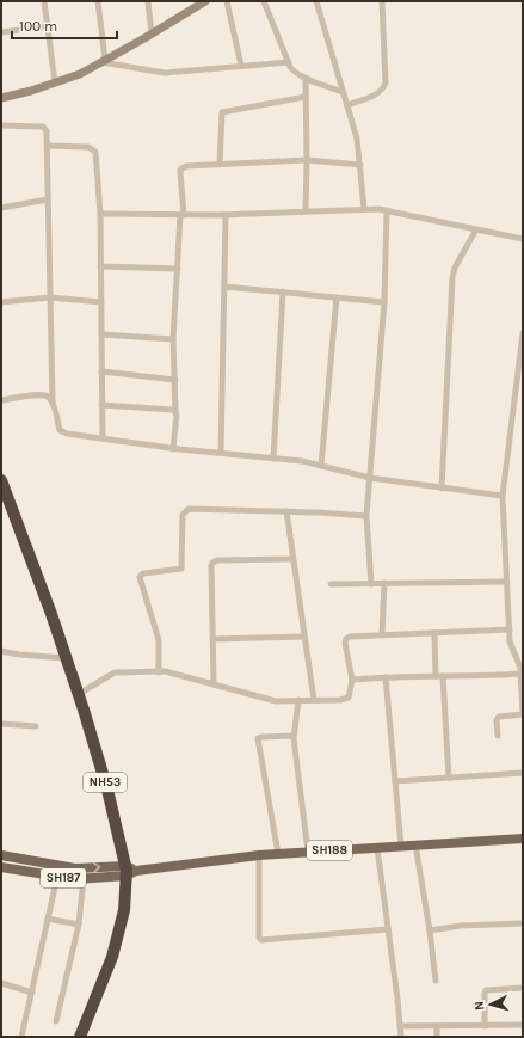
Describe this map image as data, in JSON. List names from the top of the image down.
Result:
{
  "streets": {
    "highway": ["NH53"],
    "main road": ["SH188", "SH187"]
  },
  "crossings": [
    ["NH53", "SH188"],
    ["NH53", "SH187"],
    ["SH188", "SH187"]
  ],
  "scale_bar": "100 m",
  "north": "left"
}
